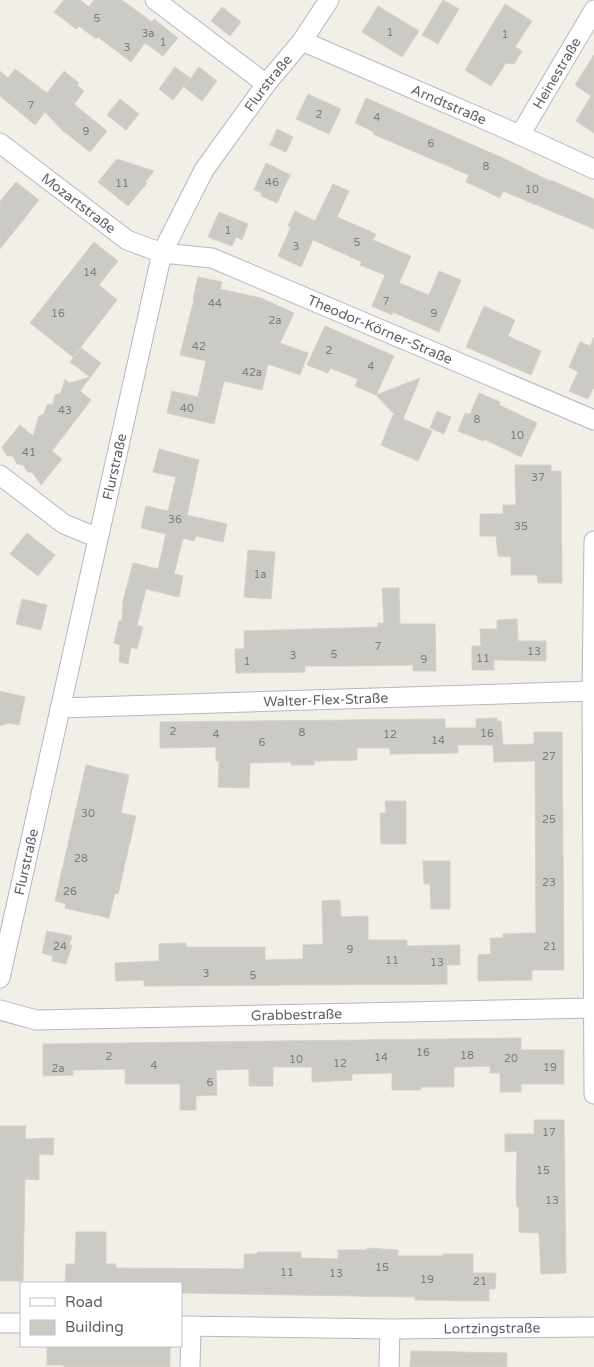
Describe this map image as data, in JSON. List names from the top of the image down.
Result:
{
  "streets": {
    "street": [
      "Heinestraße",
      "Flurstraße",
      "Arndtstraße",
      "Mozartstraße",
      "Theodor-Körner-Straße",
      "Walter-Flex-Straße",
      "Grabbestraße",
      "Lortzingstraße"
    ]
  },
  "crossings": [
    ["Heinestraße", "Arndtstraße"],
    ["Flurstraße", "Arndtstraße"],
    ["Flurstraße", "Mozartstraße"],
    ["Flurstraße", "Theodor-Körner-Straße"],
    ["Flurstraße", "Walter-Flex-Straße"],
    ["Mozartstraße", "Theodor-Körner-Straße"]
  ],
  "house_numbers": [
    "5",
    "1",
    "3a",
    "1",
    "1",
    "3",
    "7",
    "2",
    "4",
    "9",
    "6",
    "8",
    "46",
    "11",
    "10",
    "1",
    "5",
    "3",
    "14",
    "7",
    "44",
    "16",
    "9",
    "2a",
    "42",
    "2",
    "4",
    "42a",
    "40",
    "43",
    "8",
    "10",
    "41",
    "37",
    "36",
    "35",
    "1a",
    "7",
    "13",
    "5",
    "3",
    "11",
    "9",
    "1",
    "2",
    "8",
    "16",
    "4",
    "12",
    "14",
    "6",
    "27",
    "30",
    "25",
    "28",
    "23",
    "26",
    "24",
    "21",
    "9",
    "11",
    "13",
    "3",
    "5",
    "16",
    "18",
    "2",
    "14",
    "20",
    "10",
    "12",
    "4",
    "19",
    "2a",
    "6",
    "17",
    "15",
    "13",
    "15",
    "11",
    "13",
    "19",
    "21"
  ],
  "legend": ["Road", "Building"]
}
